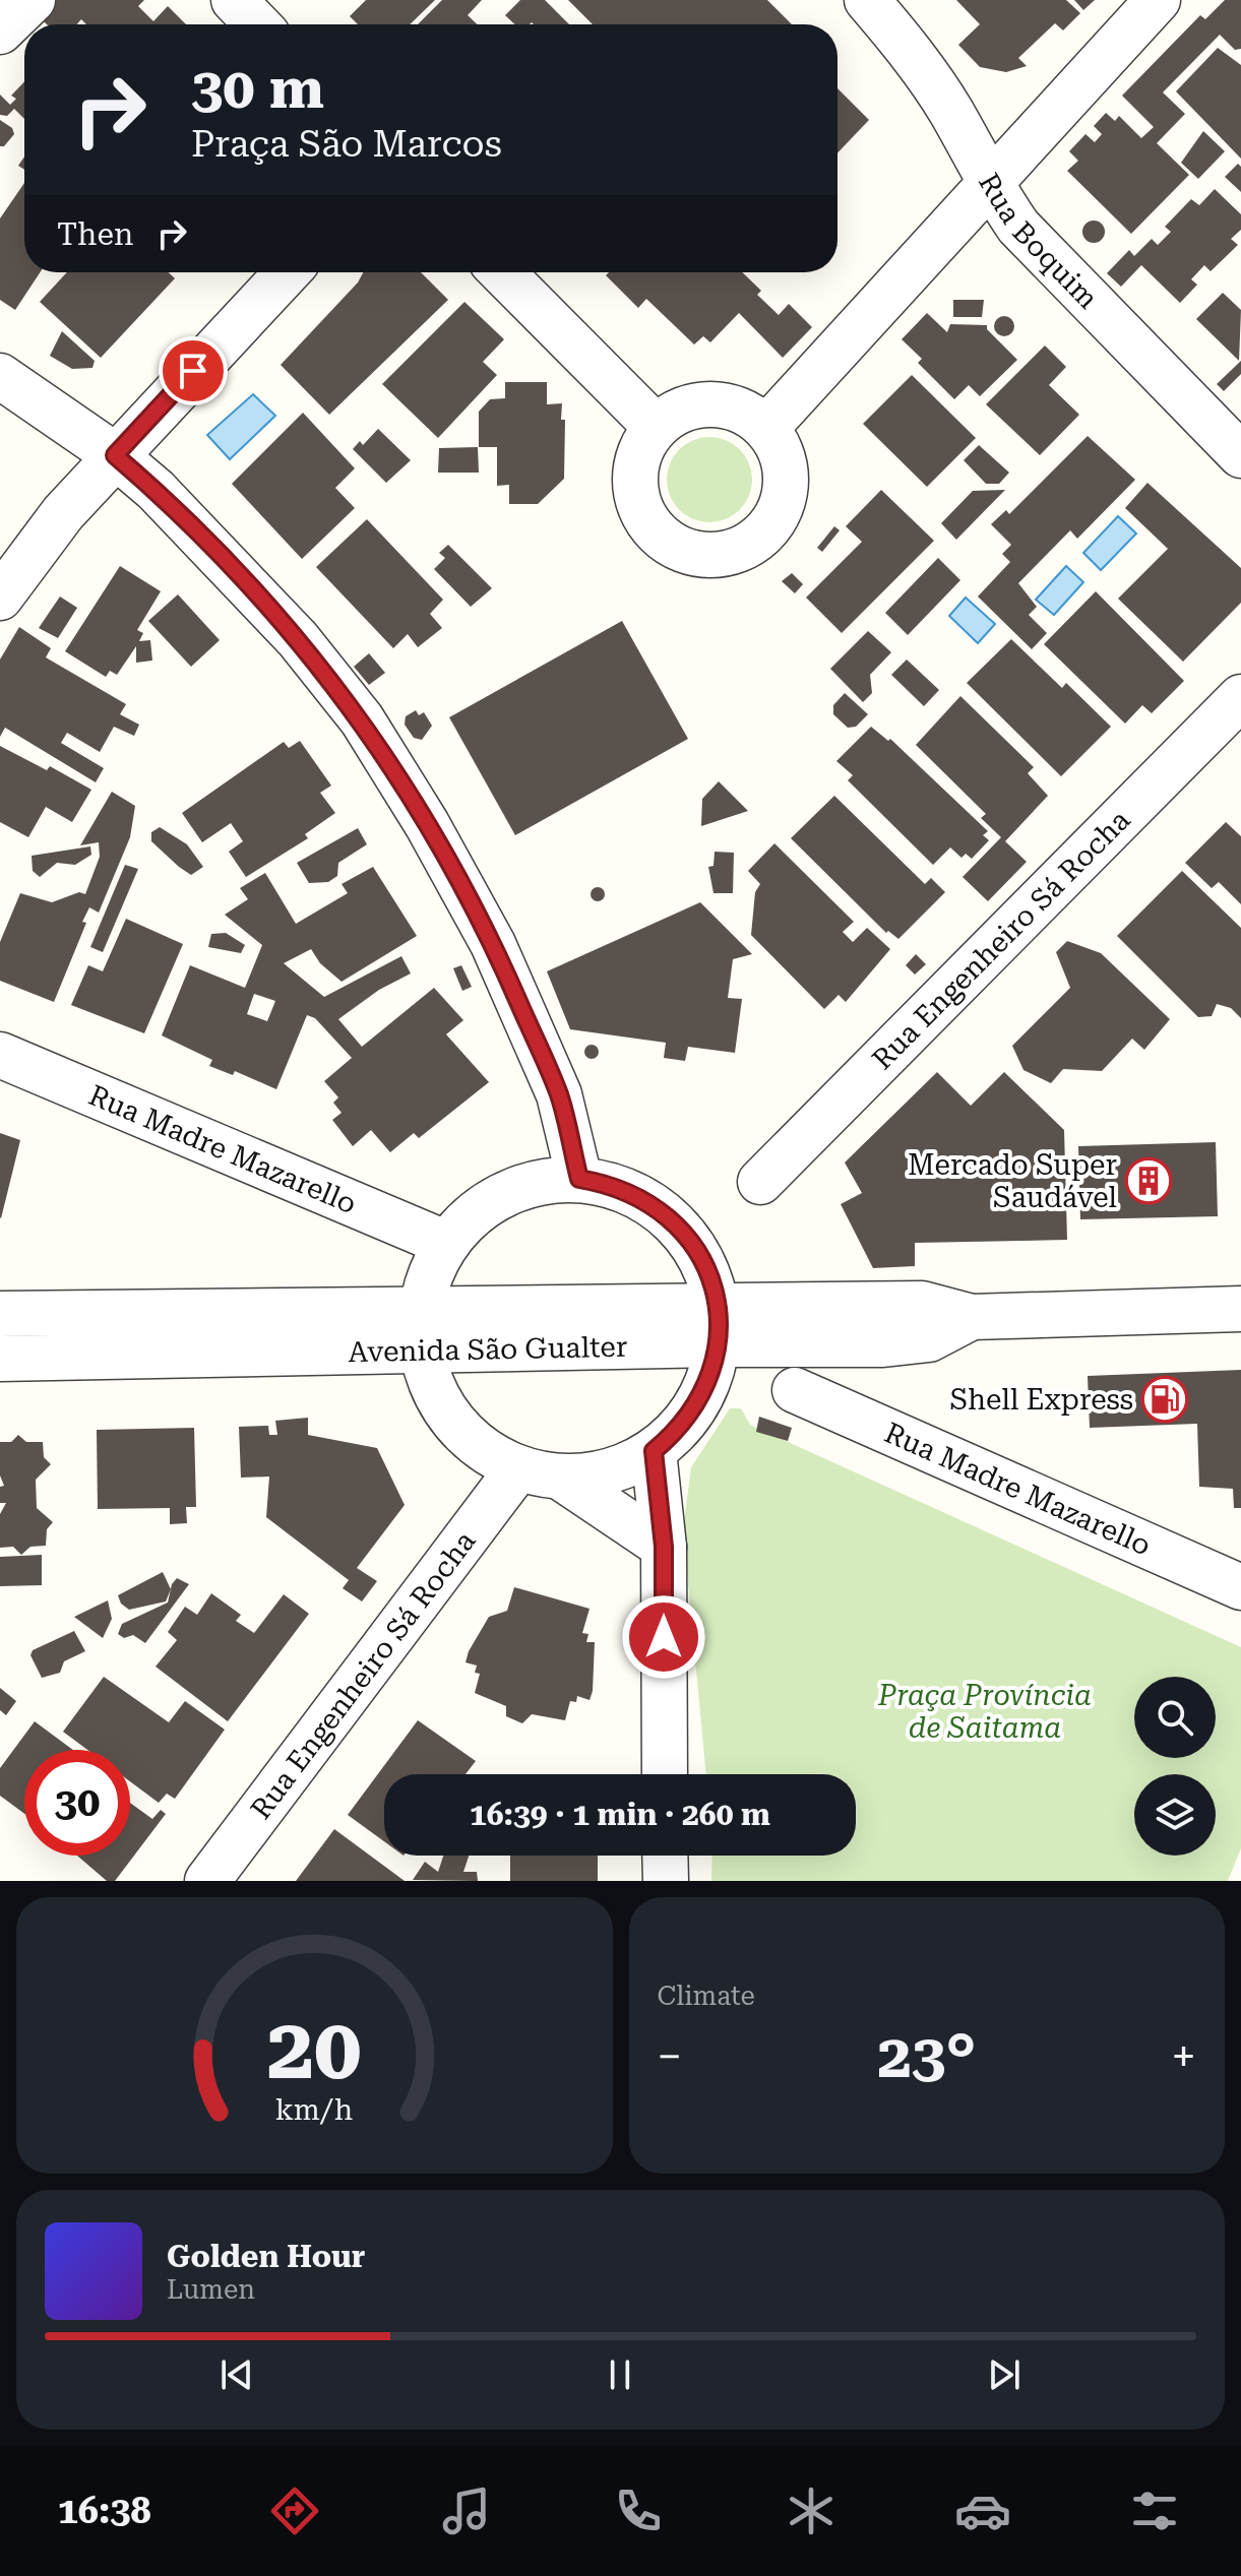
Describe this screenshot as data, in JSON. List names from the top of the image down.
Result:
{
  "streets": {
    "street": [
      "Rua Boquim",
      "Rua Engenheiro Sá Rocha",
      "Rua Madre Mazarello",
      "Avenida São Gualter"
    ]
  },
  "parks": ["Praça Província de Saitama"],
  "places": {
    "building": ["Mercado Super Saudável"],
    "fuel station": ["Shell Express"]
  },
  "page": {
    "turn": ["30 m", "Praça São Marcos"],
    "then": "Then",
    "limit": "30",
    "trip": "16:39 · 1 min · 260 m",
    "tile": "Climate",
    "heat": ["−", "23°", "+"],
    "song": ["Golden Hour", "Lumen"],
    "tabs": "16:38",
    "gauge": ["20", "km/h"]
  }
}
